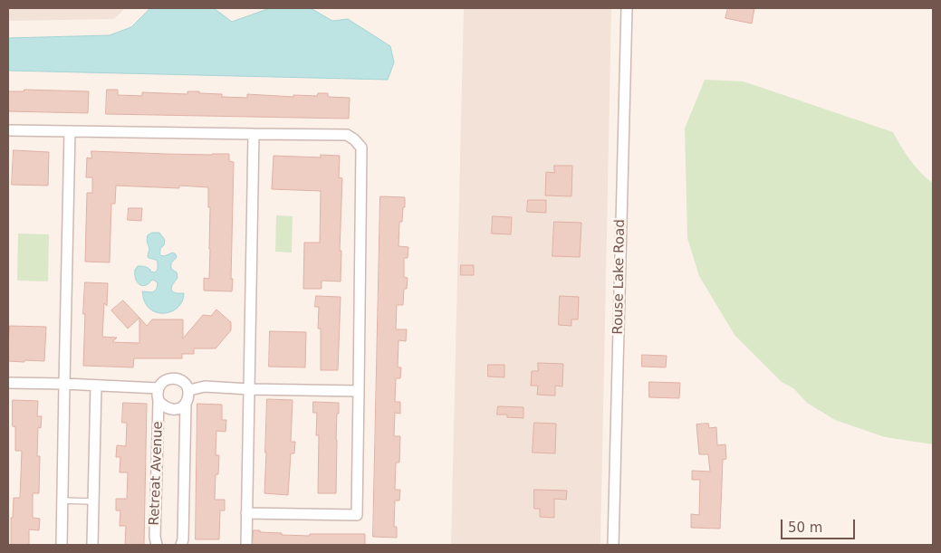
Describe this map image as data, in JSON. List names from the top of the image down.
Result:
{
  "streets": {
    "street": ["Rouse Lake Road", "Retreat Avenue"]
  },
  "scale_bar": "50 m"
}
